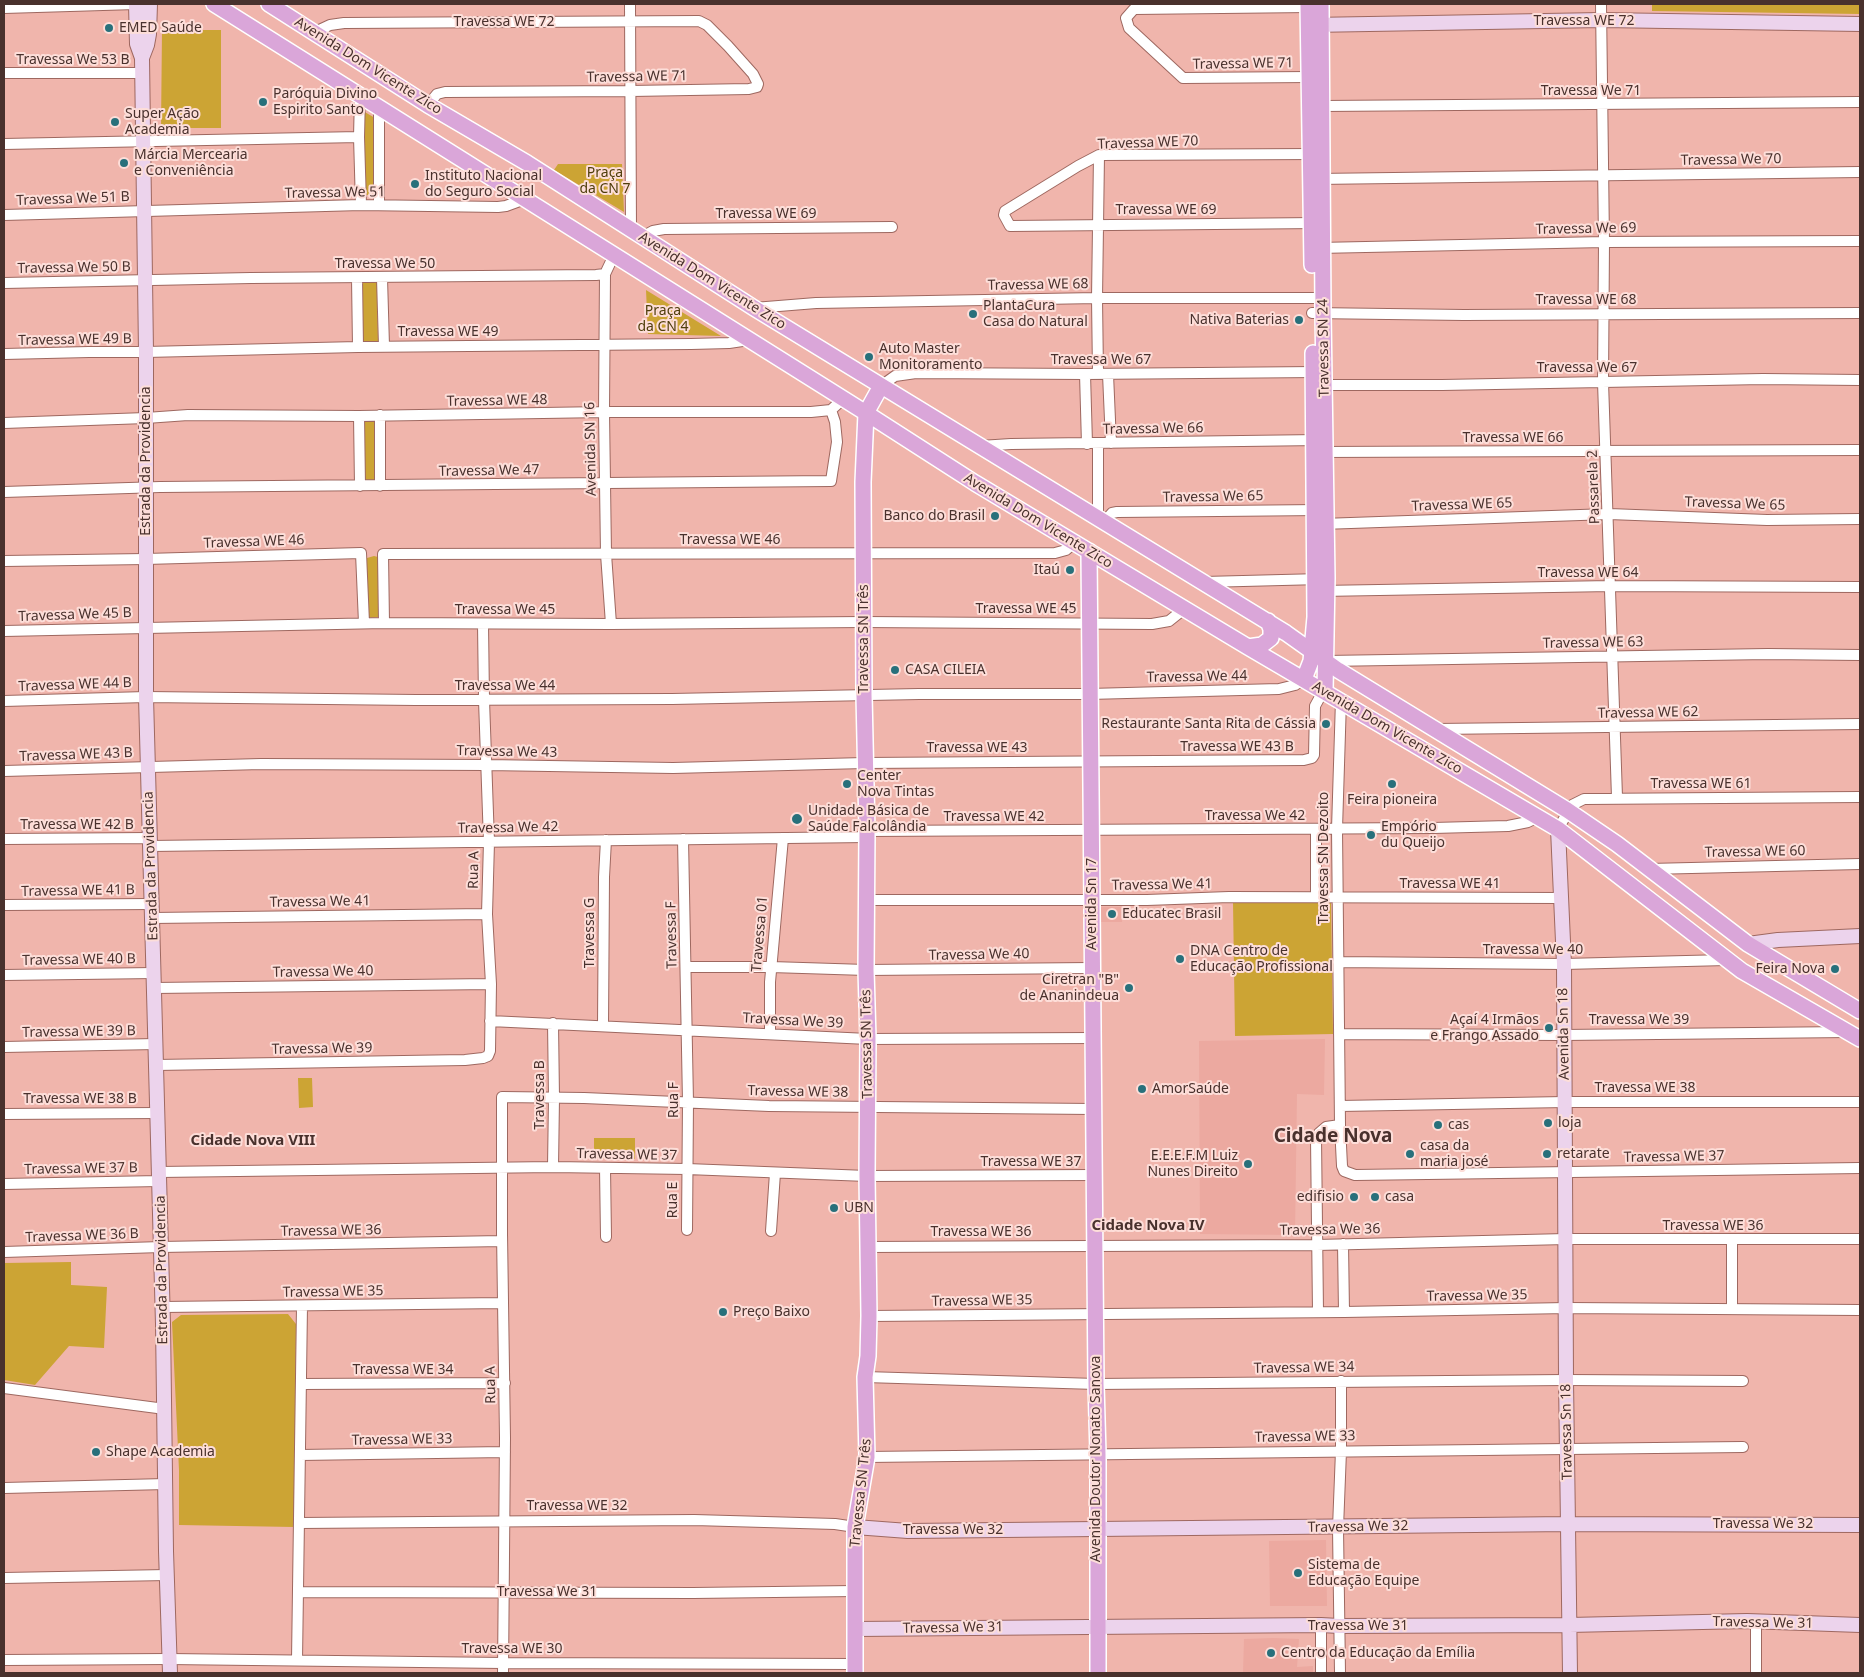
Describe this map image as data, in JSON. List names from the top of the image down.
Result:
{
  "streets": {
    "main road": [
      "Travessa WE 72",
      "Avenida Dom Vicente Zico",
      "Travessa SN 24",
      "Estrada da Providencia",
      "Travessa SN Três",
      "Avenida Sn 17",
      "Avenida Sn 18",
      "Travessa Sn 18",
      "Avenida Doutor Nonato Sanova",
      "Travessa We 32",
      "Travessa We 31"
    ],
    "street": [
      "Travessa We 53 B",
      "Travessa WE 71",
      "Travessa We 71",
      "Travessa WE 70",
      "Travessa We 70",
      "Travessa We 51",
      "Travessa We 51 B",
      "Travessa WE 69",
      "Travessa We 69",
      "Travessa We 50",
      "Travessa We 50 B",
      "Travessa WE 68",
      "Travessa WE 49",
      "Travessa WE 49 B",
      "Travessa We 67",
      "Travessa WE 48",
      "Travessa We 66",
      "Travessa WE 66",
      "Avenida SN 16",
      "Travessa We 47",
      "Passarela 2",
      "Travessa We 65",
      "Travessa WE 65",
      "Travessa WE 46",
      "Travessa WE 64",
      "Travessa WE 45",
      "Travessa We 45",
      "Travessa We 45 B",
      "Travessa WE 63",
      "Travessa We 44",
      "Travessa WE 44 B",
      "Travessa WE 62",
      "Travessa WE 43 B",
      "Travessa WE 43",
      "Travessa We 43",
      "Travessa WE 61",
      "Travessa We 42",
      "Travessa WE 42",
      "Travessa WE 42 B",
      "Travessa WE 60",
      "Travessa SN Dezoito",
      "Rua A",
      "Travessa WE 41",
      "Travessa We 41",
      "Travessa WE 41 B",
      "Travessa G",
      "Travessa 01",
      "Travessa F",
      "Travessa We 40",
      "Travessa WE 40 B",
      "Travessa We 39",
      "Travessa WE 39 B",
      "Travessa WE 38",
      "Travessa B",
      "Travessa WE 38 B",
      "Rua F",
      "Travessa WE 37",
      "Travessa WE 37 B",
      "Rua E",
      "Travessa WE 36",
      "Travessa We 36",
      "Travessa WE 36 B",
      "Travessa WE 35",
      "Travessa We 35",
      "Travessa WE 34",
      "Travessa WE 33",
      "Travessa WE 32",
      "Travessa WE 30"
    ]
  },
  "crossings": [
    ["Travessa WE 72", "Travessa WE 71"],
    ["Travessa WE 72", "Avenida Dom Vicente Zico"],
    ["Travessa WE 72", "Travessa SN 24"],
    ["Travessa WE 72", "Passarela 2"],
    ["Travessa We 53 B", "Estrada da Providencia"],
    ["Travessa WE 71", "Avenida Dom Vicente Zico"],
    ["Travessa WE 71", "Travessa SN 24"],
    ["Avenida Dom Vicente Zico", "Travessa We 51"],
    ["Avenida Dom Vicente Zico", "Travessa WE 69"],
    ["Avenida Dom Vicente Zico", "Travessa WE 68"],
    ["Avenida Dom Vicente Zico", "Travessa WE 49"],
    ["Avenida Dom Vicente Zico", "Travessa SN 24"],
    ["Avenida Dom Vicente Zico", "Travessa We 67"],
    ["Avenida Dom Vicente Zico", "Travessa We 66"],
    ["Avenida Dom Vicente Zico", "Travessa We 65"],
    ["Avenida Dom Vicente Zico", "Travessa WE 46"],
    ["Avenida Dom Vicente Zico", "Travessa WE 64"],
    ["Avenida Dom Vicente Zico", "Travessa WE 45"],
    ["Avenida Dom Vicente Zico", "Travessa SN Três"],
    ["Avenida Dom Vicente Zico", "Travessa WE 63"],
    ["Avenida Dom Vicente Zico", "Travessa We 44"],
    ["Avenida Dom Vicente Zico", "Travessa WE 62"],
    ["Avenida Dom Vicente Zico", "Travessa WE 43 B"],
    ["Avenida Dom Vicente Zico", "Travessa WE 61"],
    ["Avenida Dom Vicente Zico", "Travessa We 42"],
    ["Avenida Dom Vicente Zico", "Travessa WE 60"],
    ["Avenida Dom Vicente Zico", "Travessa SN Dezoito"],
    ["Avenida Dom Vicente Zico", "Travessa We 40"],
    ["Avenida Dom Vicente Zico", "Travessa We 39"],
    ["Avenida Dom Vicente Zico", "Avenida Sn 18"],
    ["Travessa We 71", "Travessa SN 24"],
    ["Travessa We 71", "Passarela 2"],
    ["Travessa WE 70", "Travessa WE 69"],
    ["Travessa WE 70", "Travessa SN 24"],
    ["Travessa We 70", "Passarela 2"],
    ["Travessa We 51", "Travessa We 51 B"],
    ["Travessa We 51", "Estrada da Providencia"],
    ["Travessa We 51 B", "Estrada da Providencia"],
    ["Travessa WE 69", "Travessa SN 24"],
    ["Travessa We 69", "Travessa SN 24"],
    ["Travessa We 69", "Passarela 2"],
    ["Travessa We 50", "Travessa We 50 B"],
    ["Travessa We 50", "Avenida SN 16"],
    ["Travessa We 50", "Estrada da Providencia"],
    ["Travessa We 50 B", "Estrada da Providencia"],
    ["Travessa WE 68", "Travessa SN 24"],
    ["Travessa WE 68", "Passarela 2"],
    ["Travessa WE 49", "Travessa WE 49 B"],
    ["Travessa WE 49", "Avenida SN 16"],
    ["Travessa WE 49", "Estrada da Providencia"],
    ["Travessa WE 49 B", "Estrada da Providencia"],
    ["Travessa SN 24", "Travessa We 67"],
    ["Travessa SN 24", "Travessa We 66"],
    ["Travessa SN 24", "Travessa WE 66"],
    ["Travessa SN 24", "Travessa We 65"],
    ["Travessa SN 24", "Travessa WE 65"],
    ["Travessa SN 24", "Travessa WE 64"],
    ["Travessa SN 24", "Travessa WE 63"],
    ["Travessa SN 24", "Travessa We 44"],
    ["Travessa SN 24", "Travessa WE 43 B"],
    ["Travessa We 67", "Passarela 2"],
    ["Travessa WE 48", "Avenida SN 16"],
    ["Travessa WE 48", "Estrada da Providencia"],
    ["Travessa WE 48", "Travessa We 47"],
    ["Travessa We 66", "Travessa WE 66"],
    ["Travessa WE 66", "Passarela 2"],
    ["Avenida SN 16", "Travessa We 47"],
    ["Avenida SN 16", "Travessa WE 46"],
    ["Avenida SN 16", "Travessa We 45"],
    ["Estrada da Providencia", "Travessa We 47"],
    ["Estrada da Providencia", "Travessa WE 46"],
    ["Estrada da Providencia", "Travessa We 45"],
    ["Estrada da Providencia", "Travessa We 45 B"],
    ["Estrada da Providencia", "Travessa We 44"],
    ["Estrada da Providencia", "Travessa WE 44 B"],
    ["Estrada da Providencia", "Travessa WE 43 B"],
    ["Estrada da Providencia", "Travessa We 43"],
    ["Estrada da Providencia", "Travessa We 42"],
    ["Estrada da Providencia", "Travessa WE 42 B"],
    ["Estrada da Providencia", "Travessa We 41"],
    ["Estrada da Providencia", "Travessa WE 41 B"],
    ["Estrada da Providencia", "Travessa We 40"],
    ["Estrada da Providencia", "Travessa WE 40 B"],
    ["Estrada da Providencia", "Travessa We 39"],
    ["Estrada da Providencia", "Travessa WE 39 B"],
    ["Estrada da Providencia", "Travessa WE 38 B"],
    ["Estrada da Providencia", "Travessa WE 37"],
    ["Estrada da Providencia", "Travessa WE 37 B"],
    ["Estrada da Providencia", "Travessa WE 36"],
    ["Estrada da Providencia", "Travessa WE 36 B"],
    ["Estrada da Providencia", "Travessa WE 35"],
    ["Estrada da Providencia", "Travessa WE 30"],
    ["Passarela 2", "Travessa We 65"],
    ["Passarela 2", "Travessa WE 65"],
    ["Passarela 2", "Travessa WE 64"],
    ["Passarela 2", "Travessa WE 63"],
    ["Passarela 2", "Travessa WE 62"],
    ["Passarela 2", "Travessa WE 61"],
    ["Travessa We 65", "Travessa WE 65"],
    ["Travessa WE 46", "Travessa We 45"],
    ["Travessa WE 46", "Travessa SN Três"],
    ["Travessa WE 45", "Travessa We 45"],
    ["Travessa WE 45", "Travessa SN Três"],
    ["Travessa WE 45", "Avenida Sn 17"],
    ["Travessa We 45", "Travessa We 45 B"],
    ["Travessa We 45", "Travessa SN Três"],
    ["Travessa We 45", "Rua A"],
    ["Travessa SN Três", "Travessa We 44"],
    ["Travessa SN Três", "Travessa WE 43"],
    ["Travessa SN Três", "Travessa We 43"],
    ["Travessa SN Três", "Travessa We 42"],
    ["Travessa SN Três", "Travessa WE 42"],
    ["Travessa SN Três", "Travessa We 41"],
    ["Travessa SN Três", "Travessa We 40"],
    ["Travessa SN Três", "Travessa We 39"],
    ["Travessa SN Três", "Travessa WE 38"],
    ["Travessa SN Três", "Travessa WE 37"],
    ["Travessa SN Três", "Travessa WE 36"],
    ["Travessa SN Três", "Travessa WE 35"],
    ["Travessa SN Três", "Travessa WE 34"],
    ["Travessa SN Três", "Travessa WE 33"],
    ["Travessa SN Três", "Travessa WE 32"],
    ["Travessa SN Três", "Travessa We 32"],
    ["Travessa SN Três", "Travessa We 31"],
    ["Travessa SN Três", "Travessa WE 30"],
    ["Travessa We 44", "Travessa WE 44 B"],
    ["Travessa We 44", "Rua A"],
    ["Travessa We 44", "Avenida Sn 17"],
    ["Travessa WE 43 B", "Travessa WE 43"],
    ["Travessa WE 43 B", "Travessa We 43"],
    ["Travessa WE 43 B", "Avenida Sn 17"],
    ["Travessa WE 43", "Travessa We 43"],
    ["Travessa WE 43", "Avenida Sn 17"],
    ["Travessa We 43", "Rua A"],
    ["Travessa We 42", "Travessa WE 42"],
    ["Travessa We 42", "Travessa WE 42 B"],
    ["Travessa We 42", "Travessa SN Dezoito"],
    ["Travessa We 42", "Rua A"],
    ["Travessa We 42", "Avenida Sn 17"],
    ["Travessa We 42", "Travessa G"],
    ["Travessa We 42", "Travessa 01"],
    ["Travessa We 42", "Travessa F"],
    ["Travessa WE 42", "Avenida Sn 17"],
    ["Travessa SN Dezoito", "Travessa WE 41"],
    ["Travessa SN Dezoito", "Travessa We 41"],
    ["Travessa SN Dezoito", "Travessa We 40"],
    ["Travessa SN Dezoito", "Travessa We 39"],
    ["Travessa SN Dezoito", "Travessa WE 38"],
    ["Travessa SN Dezoito", "Travessa WE 37"],
    ["Rua A", "Travessa We 41"],
    ["Rua A", "Travessa We 40"],
    ["Rua A", "Travessa We 39"],
    ["Rua A", "Travessa WE 38"],
    ["Rua A", "Travessa WE 37"],
    ["Rua A", "Travessa WE 36"],
    ["Rua A", "Travessa WE 35"],
    ["Rua A", "Travessa WE 34"],
    ["Rua A", "Travessa WE 33"],
    ["Rua A", "Travessa WE 32"],
    ["Rua A", "Travessa We 31"],
    ["Rua A", "Travessa WE 30"],
    ["Travessa WE 41", "Travessa We 41"],
    ["Travessa WE 41", "Avenida Sn 18"],
    ["Travessa We 41", "Avenida Sn 17"],
    ["Avenida Sn 17", "Travessa We 40"],
    ["Avenida Sn 17", "Travessa We 39"],
    ["Avenida Sn 17", "Travessa WE 38"],
    ["Avenida Sn 17", "Travessa WE 37"],
    ["Avenida Sn 17", "Travessa WE 36"],
    ["Avenida Sn 17", "Travessa We 36"],
    ["Avenida Sn 17", "Avenida Doutor Nonato Sanova"],
    ["Travessa G", "Travessa We 39"],
    ["Travessa 01", "Travessa We 39"],
    ["Travessa F", "Travessa We 39"],
    ["Travessa F", "Rua F"],
    ["Travessa We 40", "Avenida Sn 18"],
    ["Travessa We 39", "Avenida Sn 18"],
    ["Travessa We 39", "Travessa B"],
    ["Travessa We 39", "Rua F"],
    ["Avenida Sn 18", "Travessa WE 38"],
    ["Avenida Sn 18", "Travessa WE 37"],
    ["Avenida Sn 18", "Travessa WE 36"],
    ["Avenida Sn 18", "Travessa We 36"],
    ["Avenida Sn 18", "Travessa Sn 18"],
    ["Travessa WE 38", "Travessa B"],
    ["Travessa WE 38", "Rua F"],
    ["Travessa B", "Travessa WE 37"],
    ["Rua F", "Travessa WE 37"],
    ["Rua F", "Rua E"],
    ["Travessa WE 37", "Travessa WE 37 B"],
    ["Travessa WE 37", "Rua E"],
    ["Travessa WE 36", "Travessa We 36"],
    ["Travessa WE 36", "Travessa WE 36 B"],
    ["Travessa WE 36", "Travessa Sn 18"],
    ["Travessa WE 36", "Avenida Doutor Nonato Sanova"],
    ["Travessa We 36", "Travessa Sn 18"],
    ["Travessa We 36", "Avenida Doutor Nonato Sanova"],
    ["Travessa WE 35", "Travessa We 35"],
    ["Travessa WE 35", "Avenida Doutor Nonato Sanova"],
    ["Travessa We 35", "Travessa Sn 18"],
    ["Travessa We 35", "Avenida Doutor Nonato Sanova"],
    ["Travessa WE 34", "Travessa Sn 18"],
    ["Travessa WE 34", "Avenida Doutor Nonato Sanova"],
    ["Travessa Sn 18", "Travessa WE 33"],
    ["Travessa Sn 18", "Travessa We 32"],
    ["Travessa Sn 18", "Travessa We 31"],
    ["Travessa WE 33", "Avenida Doutor Nonato Sanova"],
    ["Avenida Doutor Nonato Sanova", "Travessa We 32"],
    ["Avenida Doutor Nonato Sanova", "Travessa We 31"],
    ["Travessa WE 32", "Travessa We 32"]
  ],
  "districts": ["Cidade Nova", "Cidade Nova VIII", "Cidade Nova IV"],
  "parks": ["Praça da CN 7", "Praça da CN 4"],
  "places": [
    "EMED Saúde",
    "Paróquia Divino Espirito Santo",
    "Super Ação Academia",
    "Márcia Mercearia e Conveniência",
    "Instituto Nacional do Seguro Social",
    "PlantaCura Casa do Natural",
    "Nativa Baterias",
    "Auto Master Monitoramento",
    "Banco do Brasil",
    "Itaú",
    "CASA CILEIA",
    "Restaurante Santa Rita de Cássia",
    "Center Nova Tintas",
    "Feira pioneira",
    "Unidade Básica de Saúde Falcolândia",
    "Empório du Queijo",
    "Educatec Brasil",
    "DNA Centro de Educação Profissional",
    "Feira Nova",
    "Ciretran \"B\" de Ananindeua",
    "Açaí 4 Irmãos e Frango Assado",
    "AmorSaúde",
    "loja",
    "cas",
    "casa da maria josé",
    "retarate",
    "E.E.E.F.M Luiz Nunes Direito",
    "edifisio",
    "casa",
    "UBN",
    "Preço Baixo",
    "Shape Academia",
    "Sistema de Educação Equipe",
    "Centro da Educação da Emília"
  ]
}
